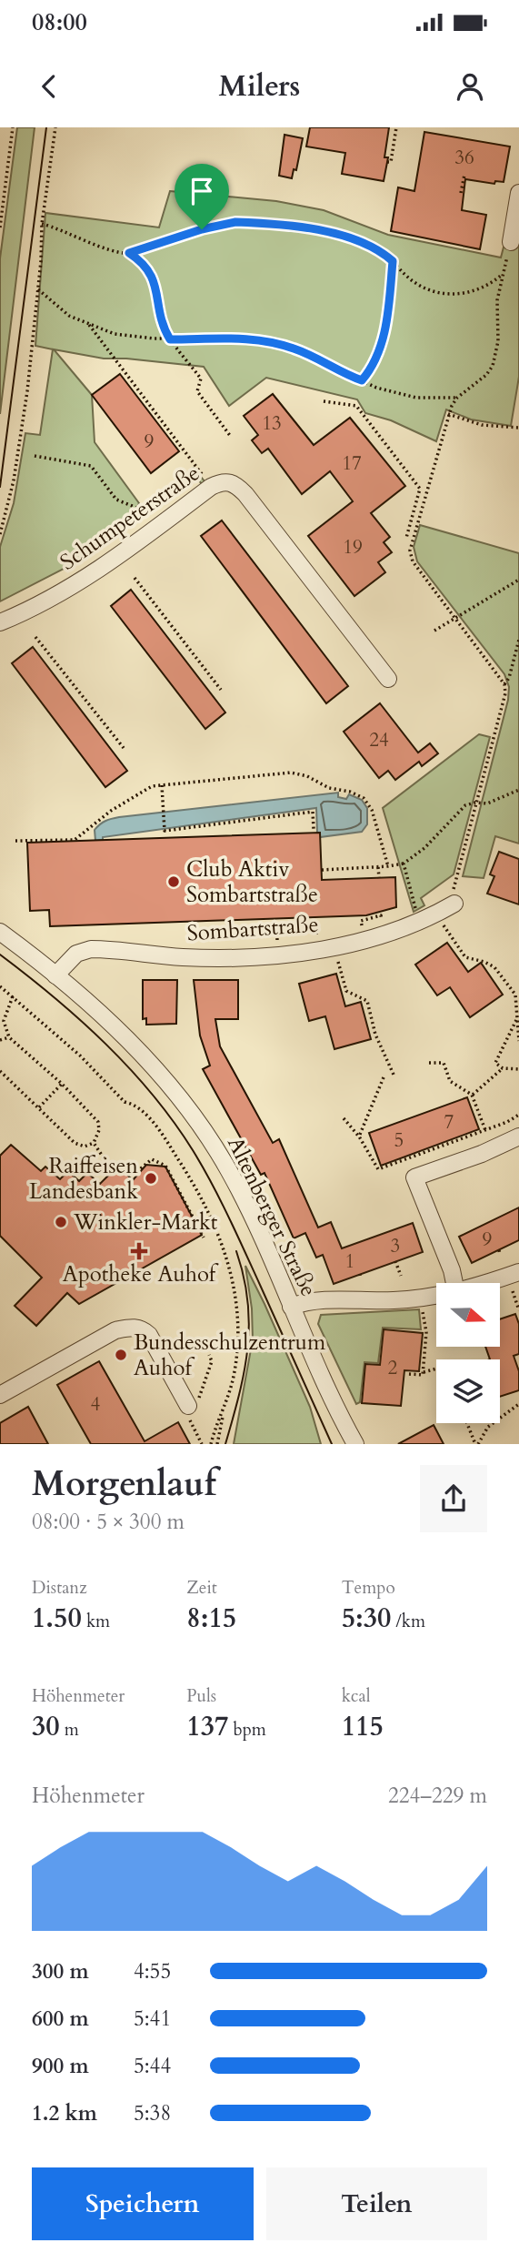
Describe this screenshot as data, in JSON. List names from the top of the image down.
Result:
{
  "streets": {
    "street": ["Schumpeterstraße", "Sombartstraße", "Altenberger Straße"]
  },
  "crossings": [
    ["Sombartstraße", "Altenberger Straße"]
  ],
  "places": {
    "other": [
      "Club Aktiv Sombartstraße",
      "Raiffeisen Landesbank",
      "Winkler-Markt",
      "Bundesschulzentrum Auhof"
    ],
    "health": ["Apotheke Auhof"]
  },
  "house_numbers": [
    "36",
    "13",
    "9",
    "17",
    "19",
    "24",
    "7",
    "5",
    "9",
    "3",
    "1",
    "2",
    "4"
  ],
  "north": "right",
  "page": {
    "status": "08:00",
    "header": "Milers",
    "heading": ["Morgenlauf", "08:00 · 5 × 300 m"],
    "stats": [
      ["Distanz", "1.50 km"],
      ["Zeit", "8:15"],
      ["Tempo", "5:30 /km"],
      ["Höhenmeter", "30 m"],
      ["Puls", "137 bpm"],
      ["kcal", "115"]
    ],
    "chart": ["Höhenmeter", "224–229 m"],
    "list": [
      {
        "name": "300 m",
        "note": "4:55"
      },
      {
        "name": "600 m",
        "note": "5:41"
      },
      {
        "name": "900 m",
        "note": "5:44"
      },
      {
        "name": "1.2 km",
        "note": "5:38"
      }
    ],
    "buttons": ["Speichern", "Teilen"]
  }
}
